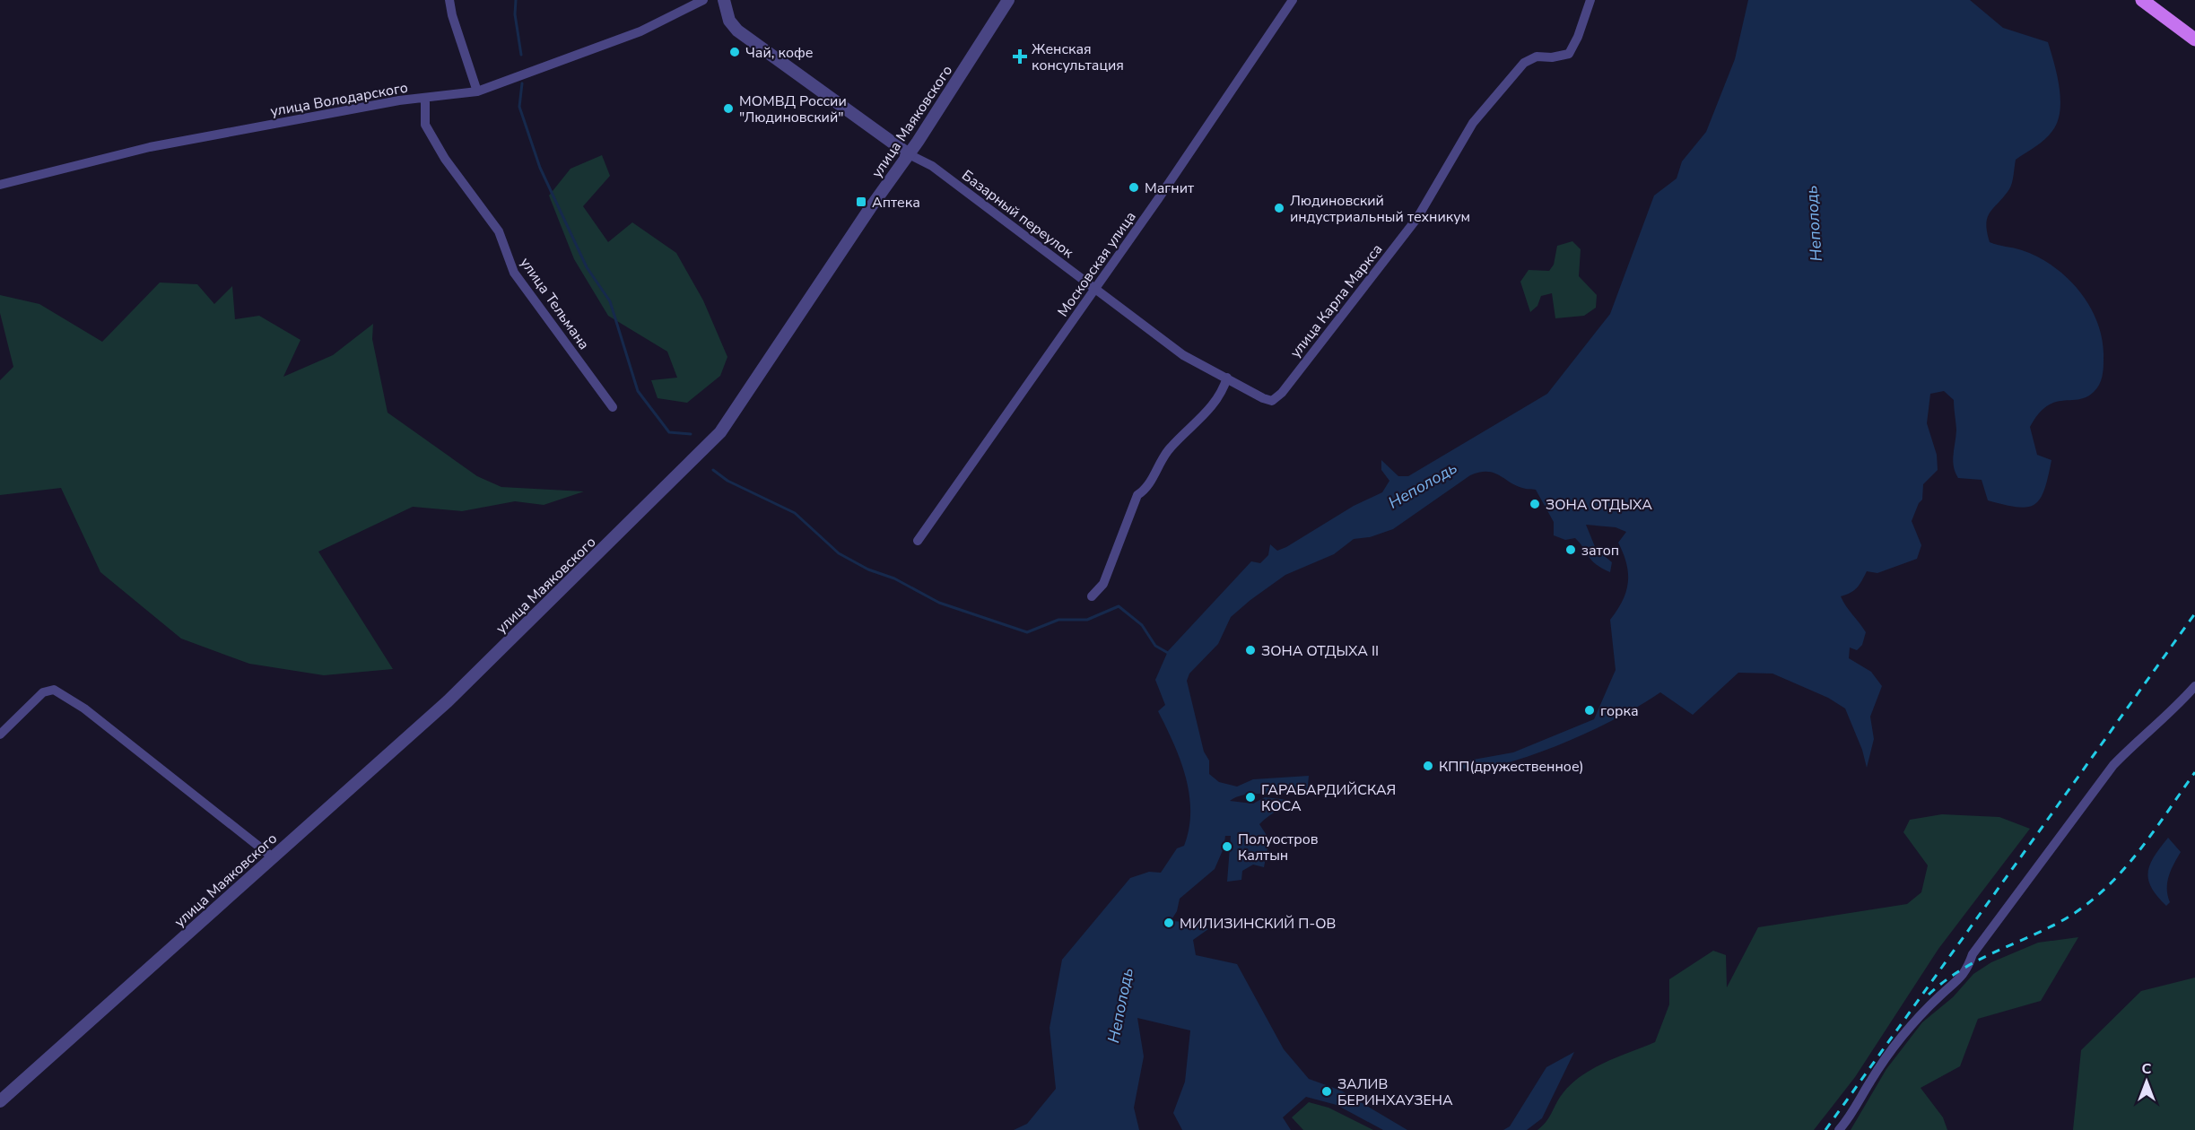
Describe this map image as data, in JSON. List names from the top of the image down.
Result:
{
  "streets": {
    "street": [
      "улица Володарского",
      "улица Маяковского",
      "Базарный переулок",
      "Московская улица",
      "улица Карла Маркса",
      "улица Тельмана"
    ]
  },
  "crossings": [
    ["улица Володарского", "улица Тельмана"],
    ["улица Маяковского", "Базарный переулок"],
    ["Базарный переулок", "Московская улица"],
    ["Базарный переулок", "улица Карла Маркса"]
  ],
  "water": ["Неполодь"],
  "places": {
    "other": [
      "Чай, кофе",
      "МОМВД России \"Людиновский\"",
      "Магнит",
      "Людиновский индустриальный техникум",
      "ЗОНА ОТДЫХА",
      "затоп",
      "ЗОНА ОТДЫХА II",
      "горка",
      "КПП(дружественное)",
      "ГАРАБАРДИЙСКАЯ КОСА",
      "Полуостров Калтын",
      "МИЛИЗИНСКИЙ П-ОВ",
      "ЗАЛИВ БЕРИНХАУЗЕНА"
    ],
    "health": ["Женская консультация"],
    "transit": ["Аптека"]
  },
  "north": "top"
}
